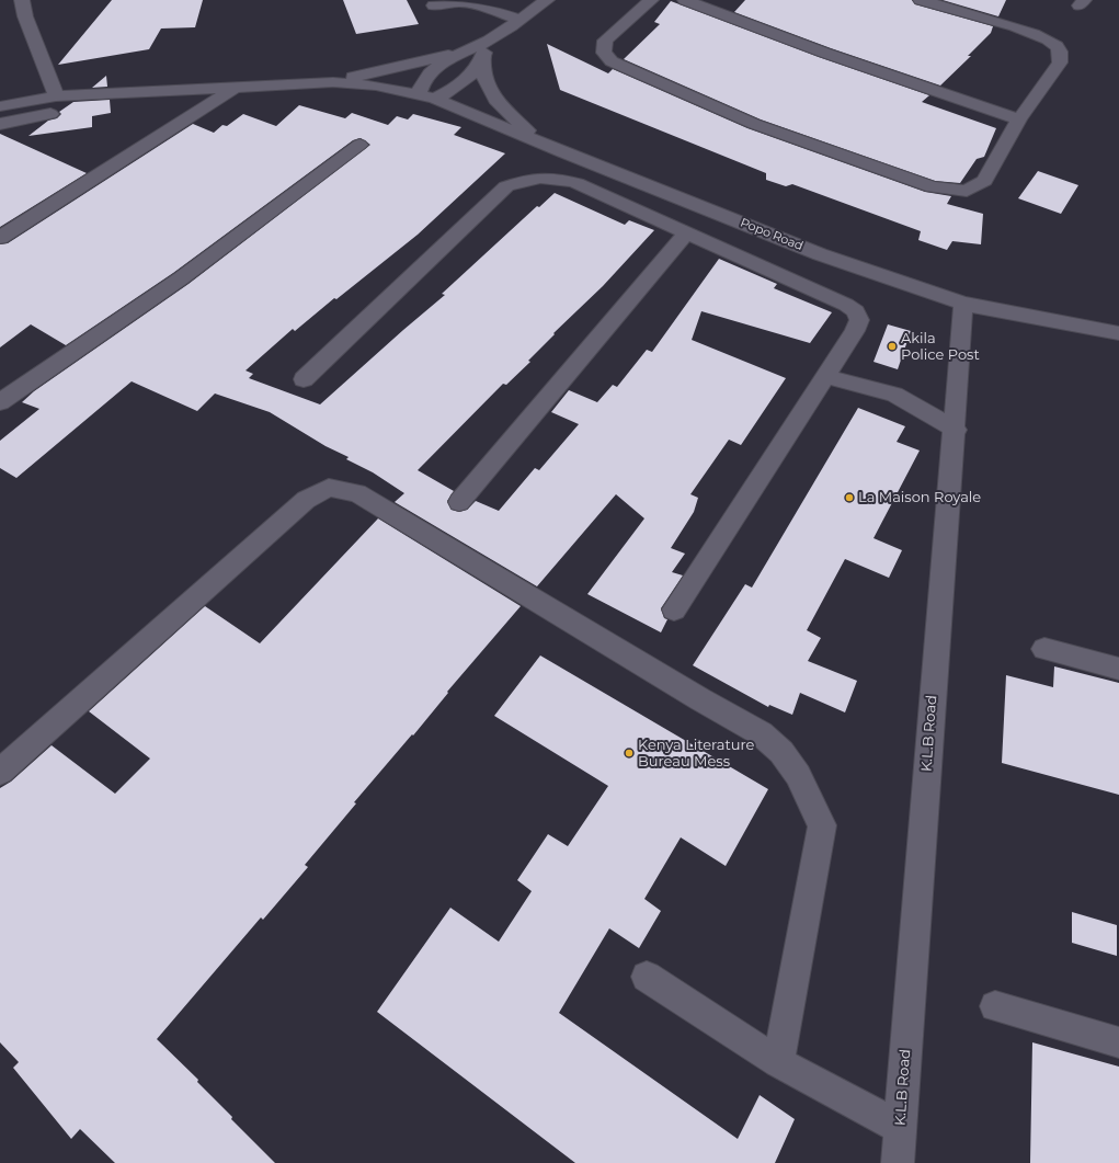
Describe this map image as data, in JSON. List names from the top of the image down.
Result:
{
  "streets": {
    "street": ["Popo Road", "K.L.B Road"]
  },
  "crossings": [
    ["Popo Road", "K.L.B Road"]
  ],
  "places": ["Akila Police Post", "La Maison Royale", "Kenya Literature Bureau Mess"]
}
